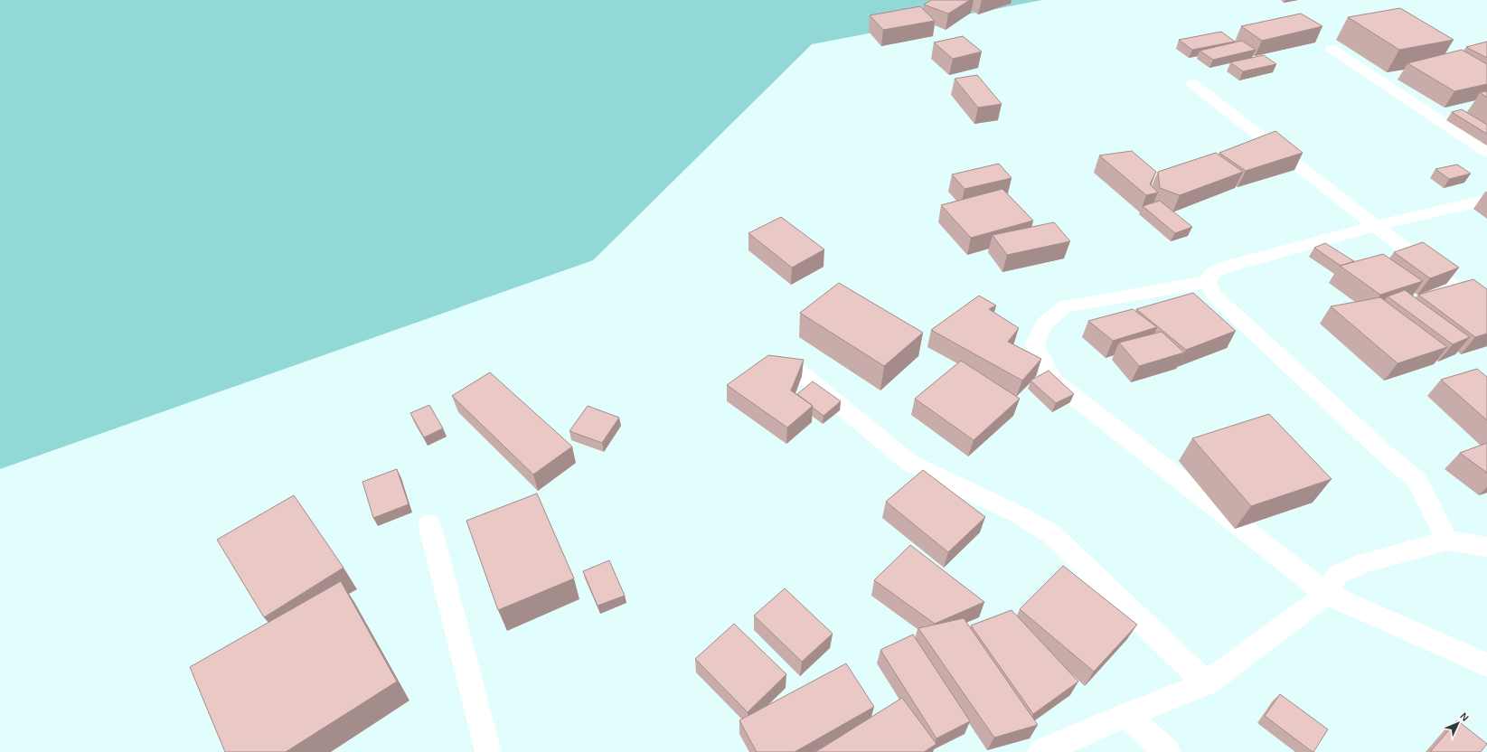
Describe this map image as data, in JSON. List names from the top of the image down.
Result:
{
  "north": "top right"
}
